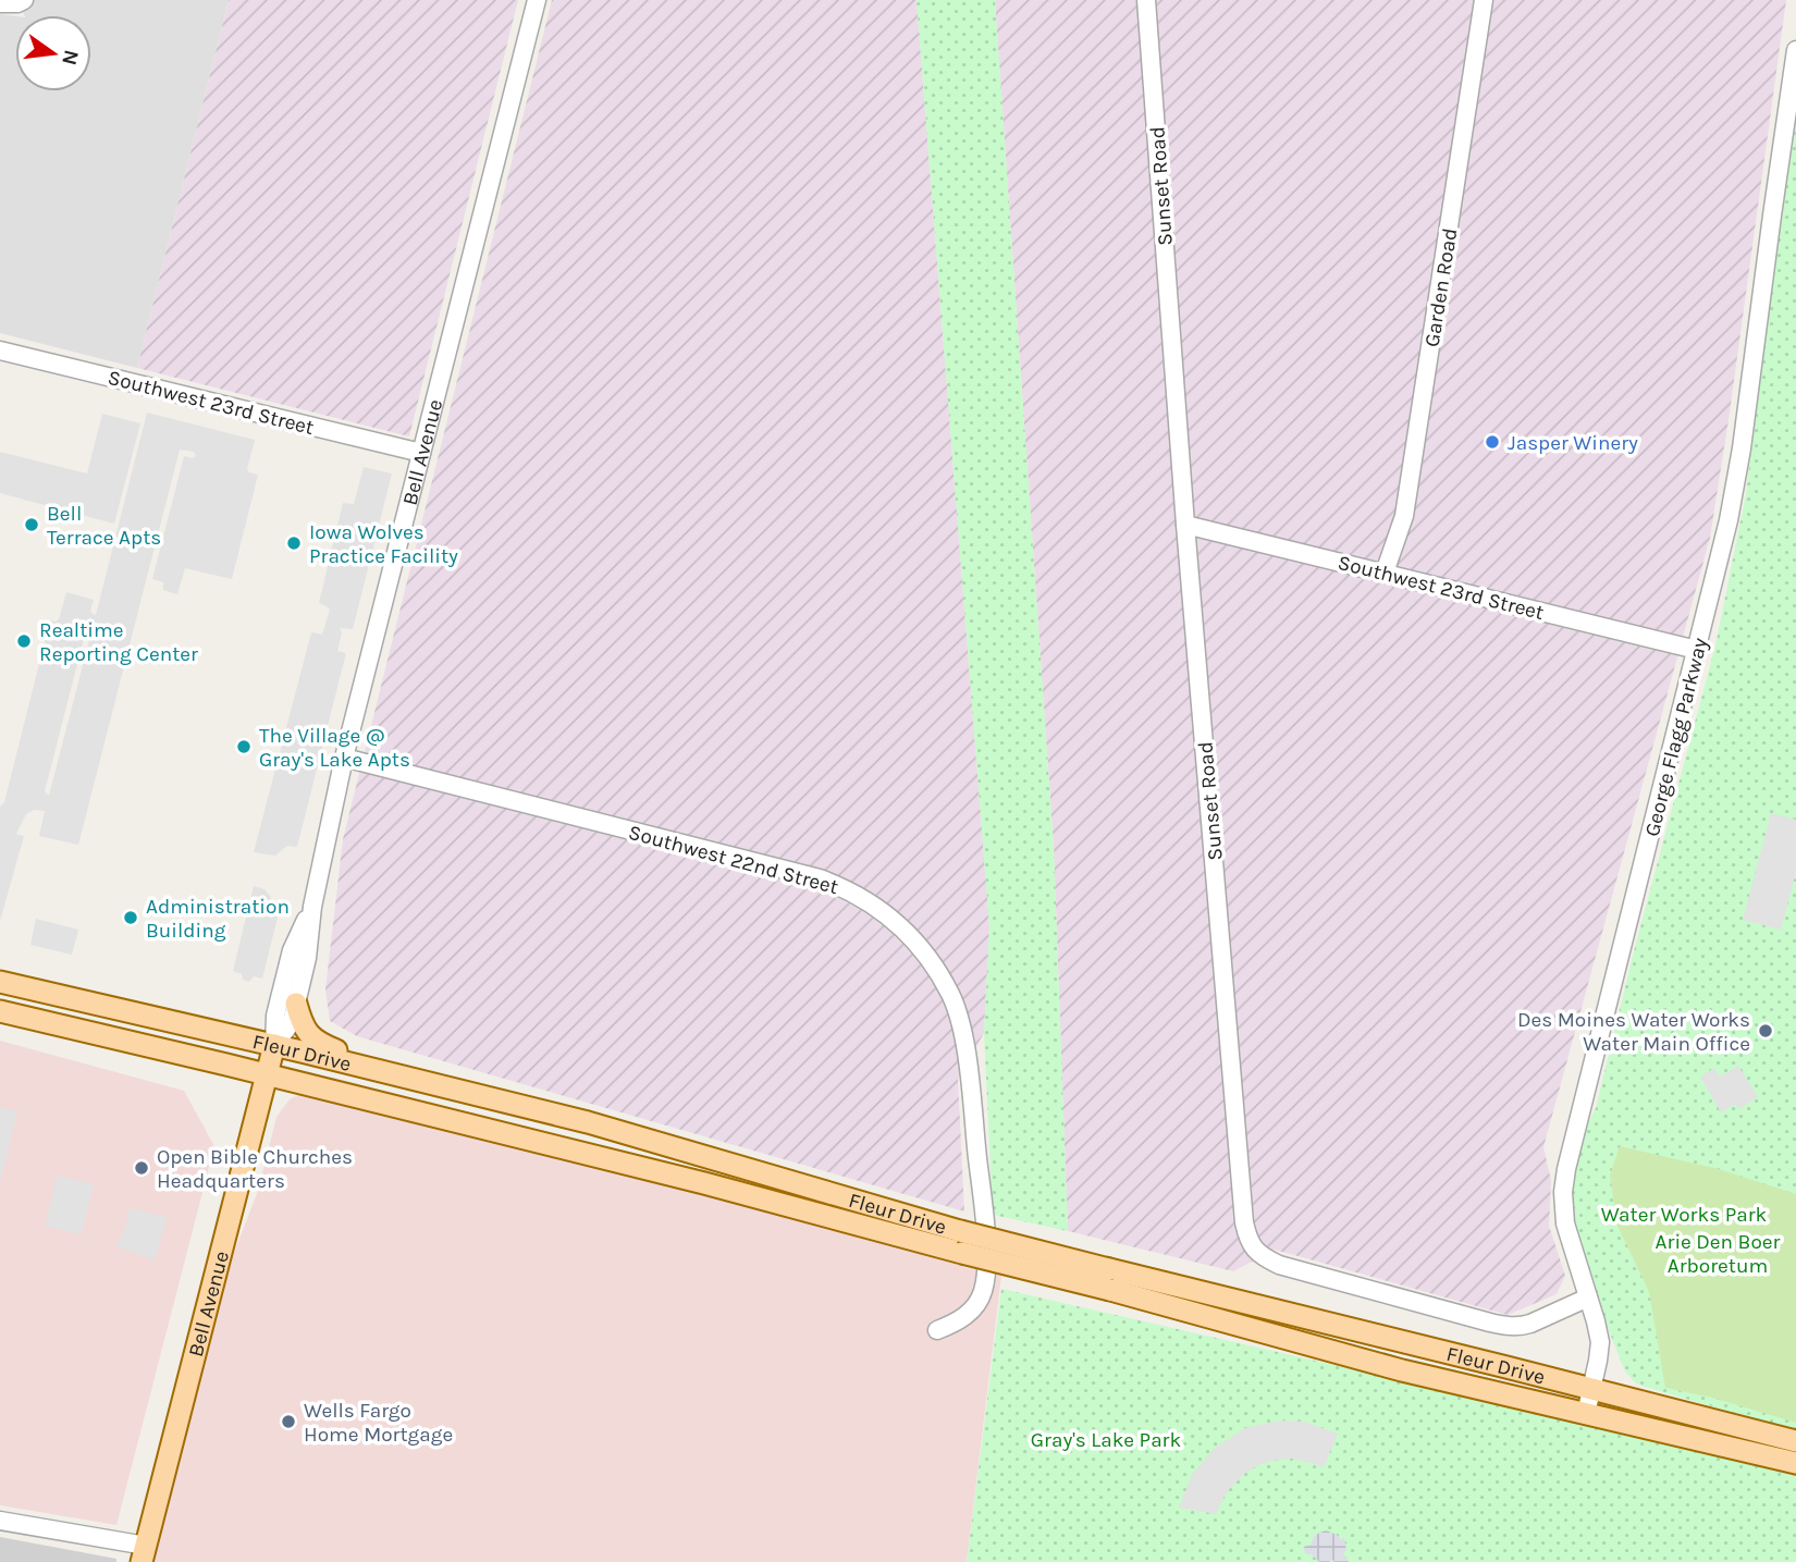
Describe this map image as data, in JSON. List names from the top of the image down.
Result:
{
  "streets": {
    "main road": ["Bell Avenue", "Fleur Drive"],
    "street": [
      "Sunset Road",
      "Garden Road",
      "Southwest 23rd Street",
      "George Flagg Parkway",
      "Southwest 22nd Street"
    ]
  },
  "crossings": [
    ["Sunset Road", "Southwest 23rd Street"],
    ["Sunset Road", "George Flagg Parkway"],
    ["Garden Road", "Southwest 23rd Street"],
    ["Southwest 23rd Street", "Bell Avenue"],
    ["Southwest 23rd Street", "George Flagg Parkway"],
    ["Bell Avenue", "Southwest 22nd Street"],
    ["Bell Avenue", "Fleur Drive"],
    ["George Flagg Parkway", "Fleur Drive"]
  ],
  "parks": ["Water Works Park", "Arie Den Boer Arboretum", "Gray's Lake Park"],
  "places": [
    "Jasper Winery",
    "Bell Terrace Apts",
    "Iowa Wolves Practice Facility",
    "Realtime Reporting Center",
    "The Village @ Gray's Lake Apts",
    "Administration Building",
    "Des Moines Water Works Water Main Office",
    "Open Bible Churches Headquarters",
    "Wells Fargo Home Mortgage"
  ],
  "north": "right"
}
